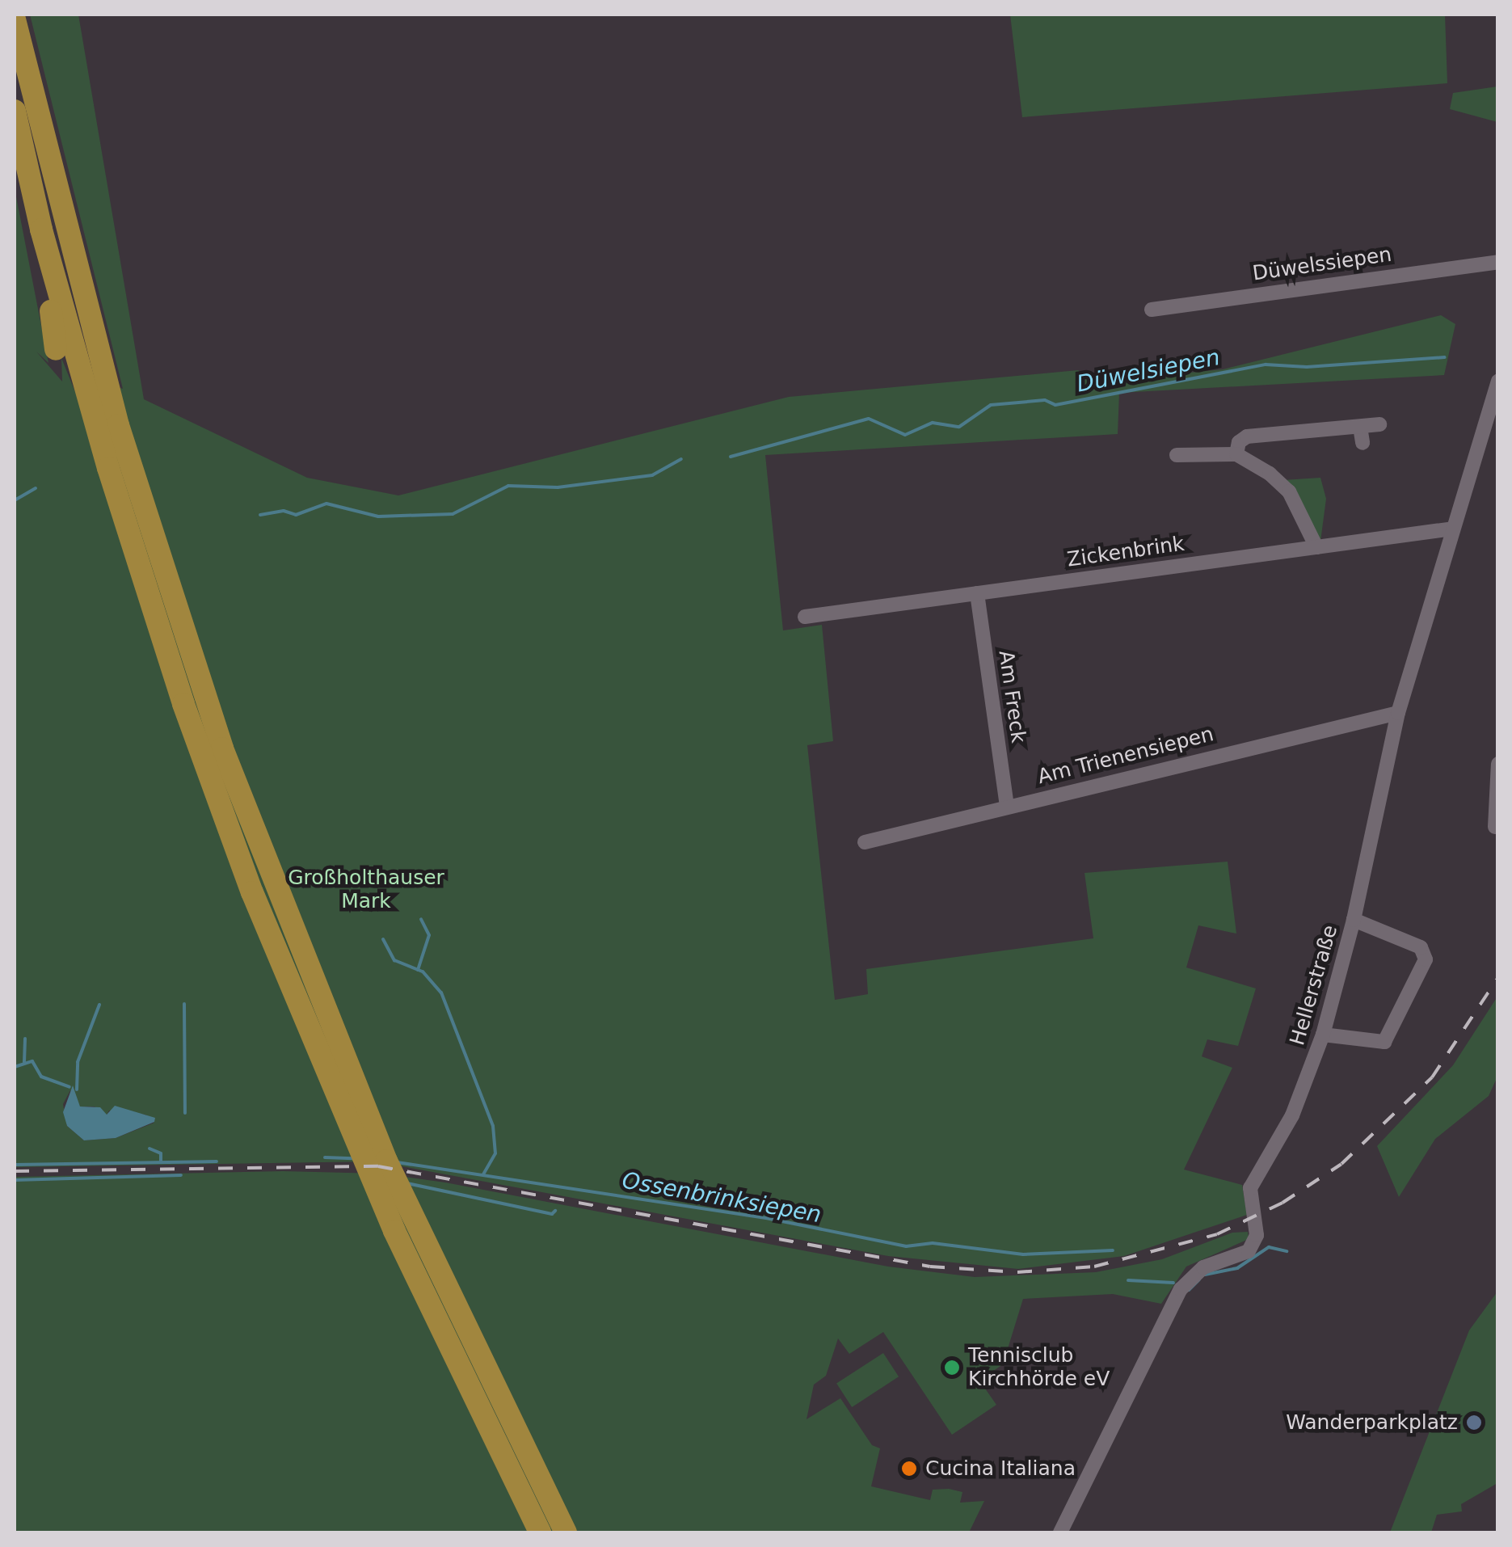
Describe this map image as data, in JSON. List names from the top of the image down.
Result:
{
  "streets": {
    "street": [
      "Düwelssiepen",
      "Zickenbrink",
      "Am Freck",
      "Am Trienensiepen",
      "Hellerstraße"
    ]
  },
  "crossings": [
    ["Zickenbrink", "Am Freck"],
    ["Zickenbrink", "Hellerstraße"],
    ["Am Freck", "Am Trienensiepen"],
    ["Am Trienensiepen", "Hellerstraße"]
  ],
  "water": ["Düwelsiepen", "Ossenbrinksiepen"],
  "parks": ["Großholthauser Mark"],
  "places": ["Tennisclub Kirchhörde eV", "Wanderparkplatz", "Cucina Italiana"]
}
